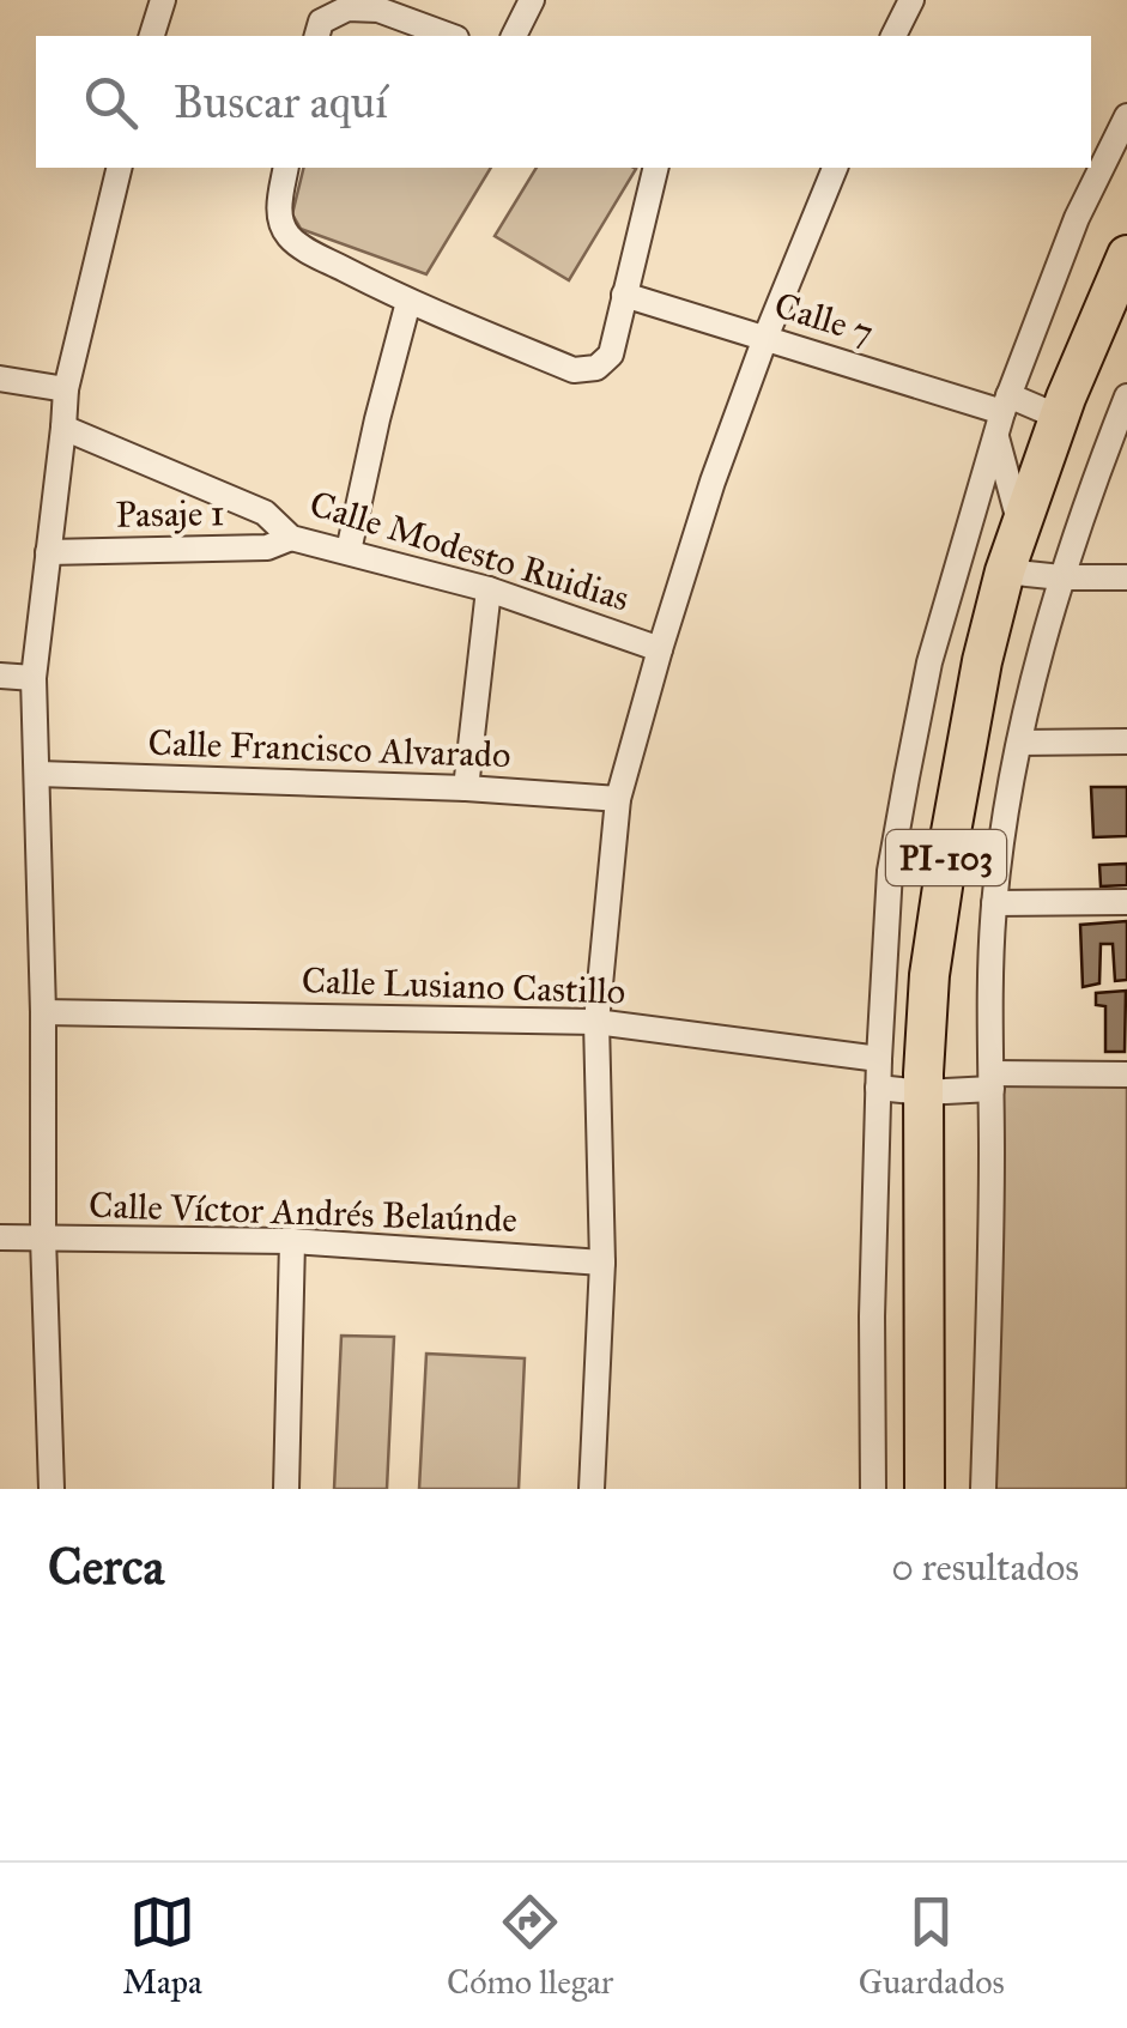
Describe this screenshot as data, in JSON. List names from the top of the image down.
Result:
{
  "streets": {
    "main road": ["PI-103"],
    "street": [
      "Calle 7",
      "Pasaje 1",
      "Calle Modesto Ruidias",
      "Calle Francisco Alvarado",
      "Calle Lusiano Castillo",
      "Calle Víctor Andrés Belaúnde"
    ]
  },
  "crossings": [
    ["Calle 7", "PI-103"],
    ["Pasaje 1", "Calle Modesto Ruidias"]
  ],
  "page": {
    "search": "Buscar aquí",
    "heading": ["Cerca", "0 resultados"],
    "nav": ["Mapa", "Cómo llegar", "Guardados"]
  }
}
